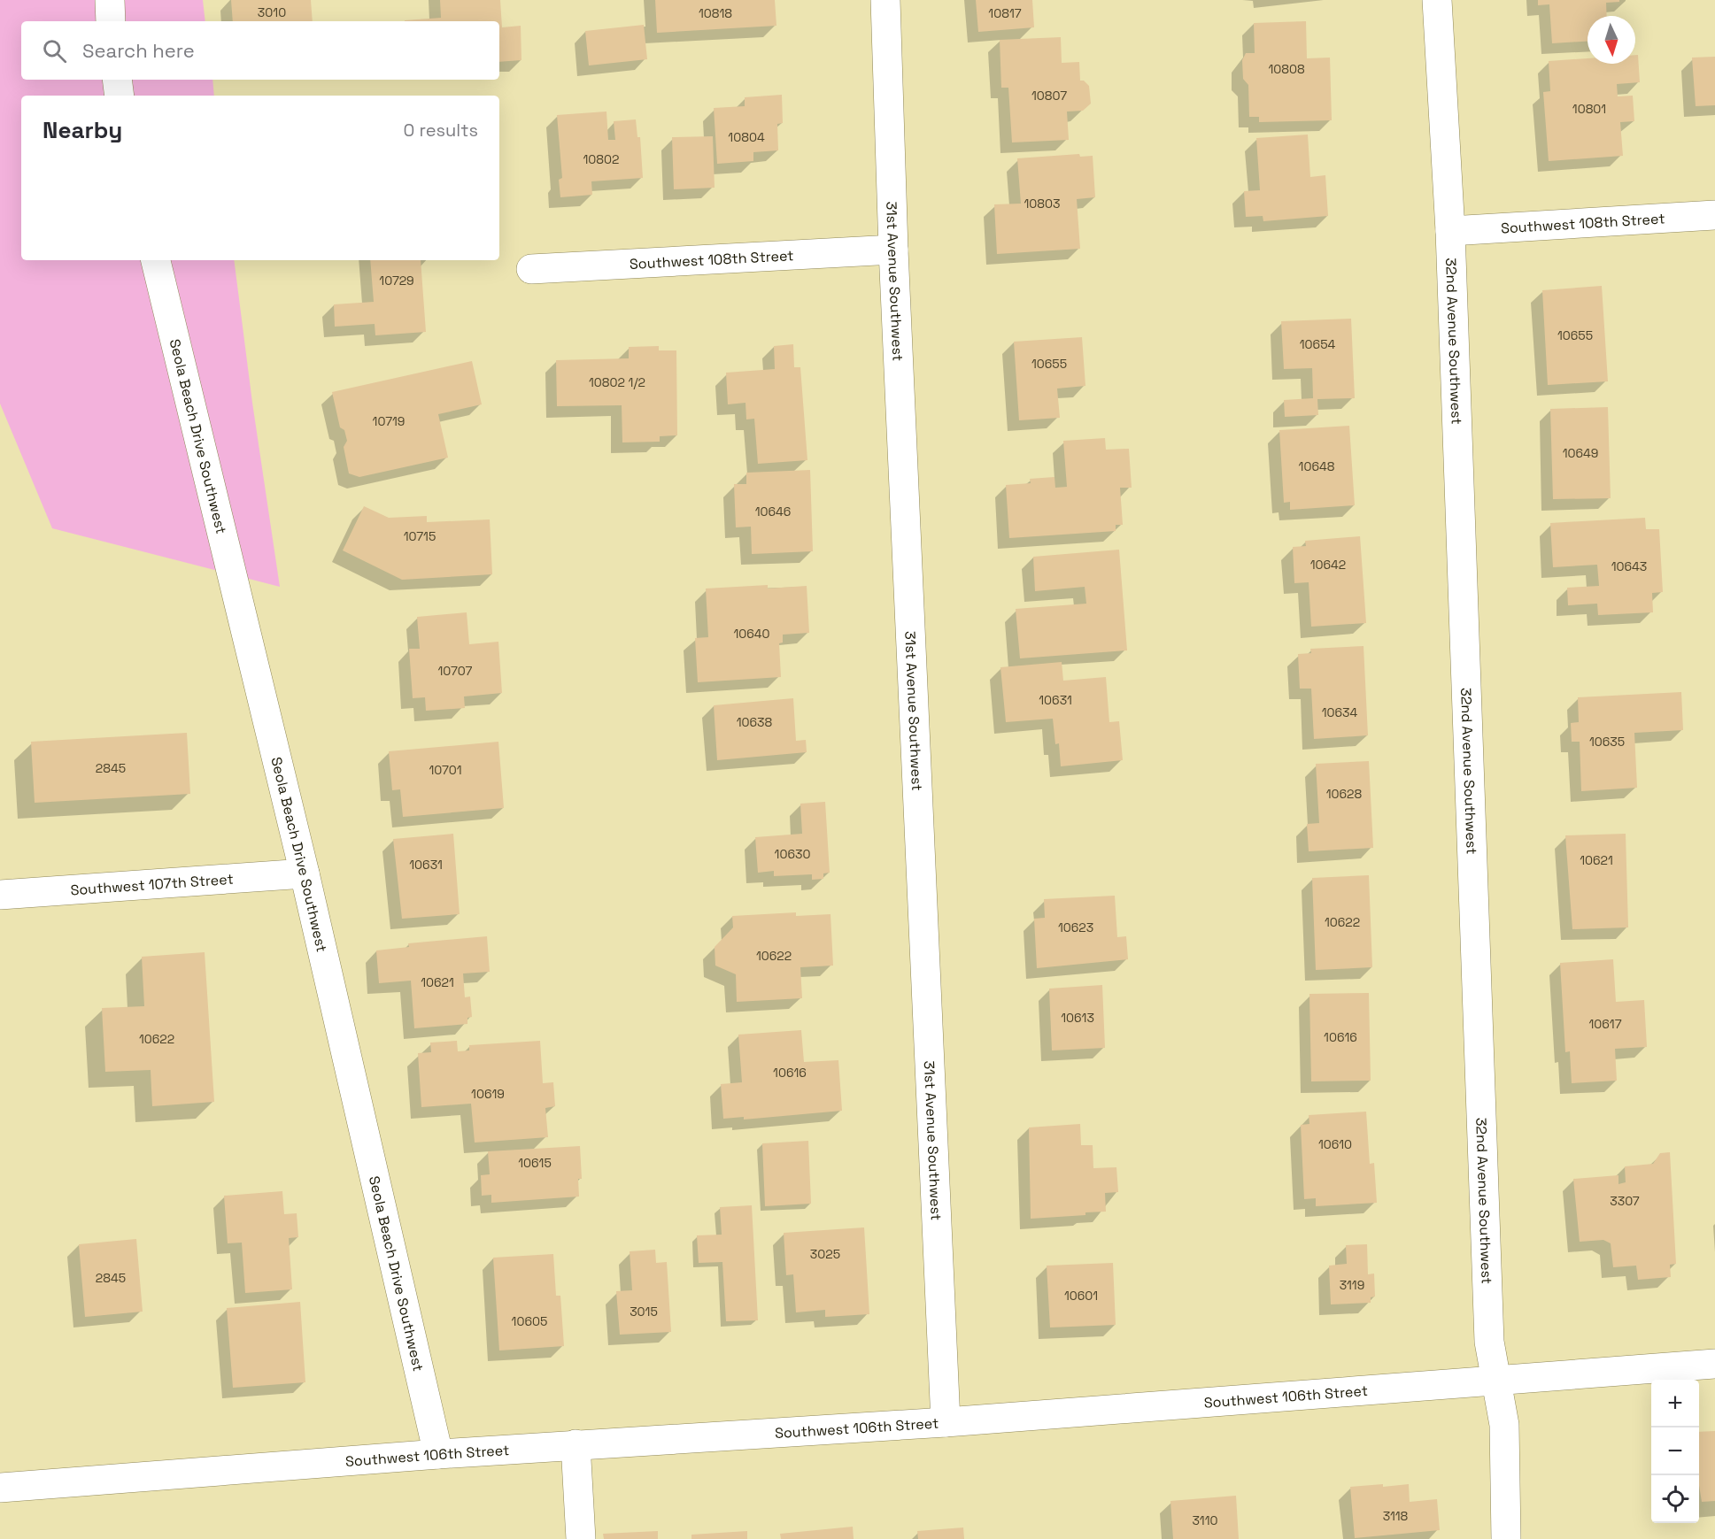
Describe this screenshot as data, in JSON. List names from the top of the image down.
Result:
{
  "streets": {
    "street": [
      "Southwest 108th Street",
      "31st Avenue Southwest",
      "32nd Avenue Southwest",
      "Seola Beach Drive Southwest",
      "Southwest 107th Street",
      "Southwest 106th Street"
    ]
  },
  "crossings": [
    ["Southwest 108th Street", "31st Avenue Southwest"],
    ["Southwest 108th Street", "32nd Avenue Southwest"],
    ["31st Avenue Southwest", "Southwest 106th Street"],
    ["32nd Avenue Southwest", "Southwest 106th Street"],
    ["Seola Beach Drive Southwest", "Southwest 107th Street"],
    ["Seola Beach Drive Southwest", "Southwest 106th Street"]
  ],
  "house_numbers": [
    "3010",
    "10818",
    "10817",
    "10808",
    "10807",
    "10801",
    "10804",
    "10802",
    "10803",
    "10729",
    "10655",
    "10654",
    "10655",
    "10802 1/2",
    "10719",
    "10649",
    "10648",
    "10646",
    "10715",
    "10642",
    "10643",
    "10640",
    "10707",
    "10631",
    "10634",
    "10638",
    "10635",
    "2845",
    "10701",
    "10628",
    "10630",
    "10621",
    "10631",
    "10622",
    "10623",
    "10622",
    "10621",
    "10613",
    "10617",
    "10616",
    "10622",
    "10616",
    "10619",
    "10610",
    "10615",
    "3307",
    "3025",
    "2845",
    "3119",
    "10601",
    "3015",
    "10605",
    "3118",
    "3110"
  ],
  "north": "bottom",
  "page": {
    "search": "Search here",
    "heading": ["Nearby", "0 results"],
    "map_buttons": ["+", "−"]
  }
}
